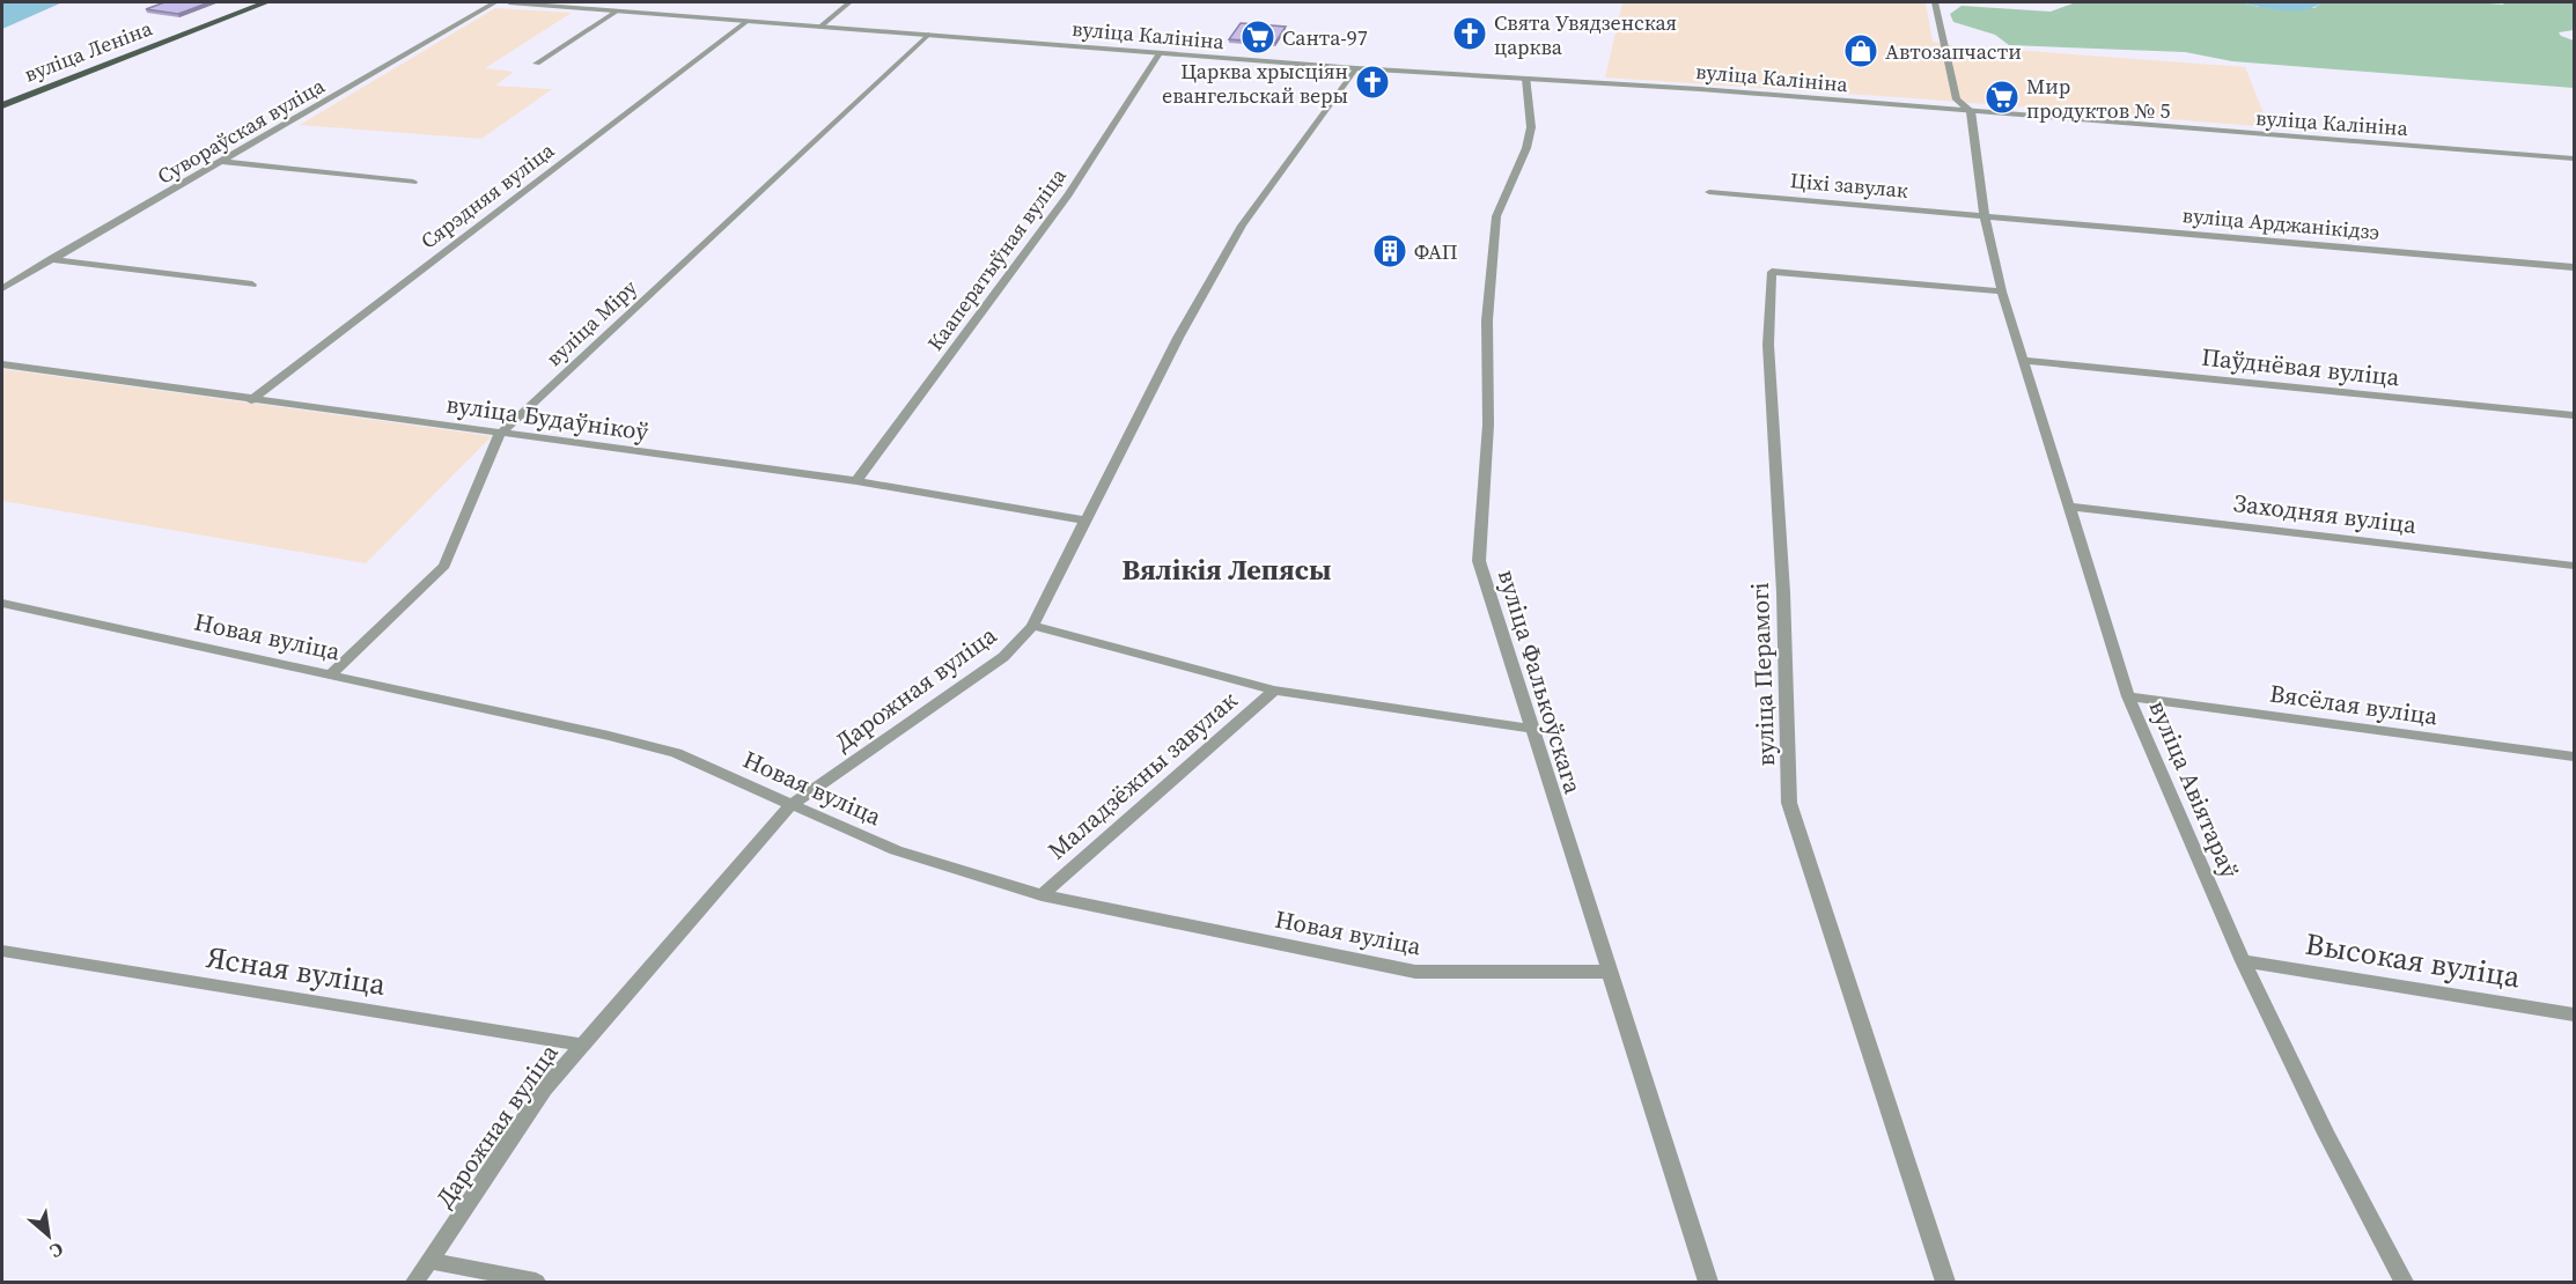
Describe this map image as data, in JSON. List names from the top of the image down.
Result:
{
  "streets": {
    "main road": ["вуліца Леніна"],
    "street": [
      "вуліца Калініна",
      "Сувораўская вуліца",
      "Ціхі завулак",
      "Сярэдняя вуліца",
      "вуліца Арджанікідзэ",
      "Кааператыўная вуліца",
      "вуліца Міру",
      "Паўднёвая вуліца",
      "вуліца Будаўнікоў",
      "Заходняя вуліца",
      "Новая вуліца",
      "вуліца Перамогі",
      "вуліца Фалькоўскага",
      "Дарожная вуліца",
      "Вясёлая вуліца",
      "Маладзёжны завулак",
      "вуліца Авіятараў",
      "Высокая вуліца",
      "Ясная вуліца"
    ]
  },
  "crossings": [
    ["вуліца Калініна", "Сярэдняя вуліца"],
    ["вуліца Калініна", "Кааператыўная вуліца"],
    ["вуліца Калініна", "вуліца Міру"],
    ["вуліца Калініна", "вуліца Фалькоўскага"],
    ["вуліца Калініна", "Дарожная вуліца"],
    ["вуліца Калініна", "вуліца Авіятараў"],
    ["Ціхі завулак", "вуліца Арджанікідзэ"],
    ["Ціхі завулак", "вуліца Авіятараў"],
    ["Сярэдняя вуліца", "вуліца Будаўнікоў"],
    ["вуліца Арджанікідзэ", "вуліца Авіятараў"],
    ["Кааператыўная вуліца", "вуліца Будаўнікоў"],
    ["вуліца Міру", "вуліца Будаўнікоў"],
    ["вуліца Міру", "Новая вуліца"],
    ["Паўднёвая вуліца", "вуліца Авіятараў"],
    ["вуліца Будаўнікоў", "Дарожная вуліца"],
    ["Заходняя вуліца", "вуліца Авіятараў"],
    ["Новая вуліца", "вуліца Фалькоўскага"],
    ["Новая вуліца", "Дарожная вуліца"],
    ["Новая вуліца", "Маладзёжны завулак"],
    ["вуліца Перамогі", "вуліца Авіятараў"],
    ["Дарожная вуліца", "Ясная вуліца"],
    ["Вясёлая вуліца", "вуліца Авіятараў"],
    ["вуліца Авіятараў", "Высокая вуліца"]
  ],
  "districts": ["Вялікія Лепясы"],
  "places": {
    "church": ["Свята Увядзенская царква", "Царква хрысціян евангельскай веры"],
    "supermarket": ["Санта-97", "Мир продуктов № 5"],
    "shop": ["Автозапчасти"],
    "building": ["ФАП"]
  },
  "north": "bottom right"
}
